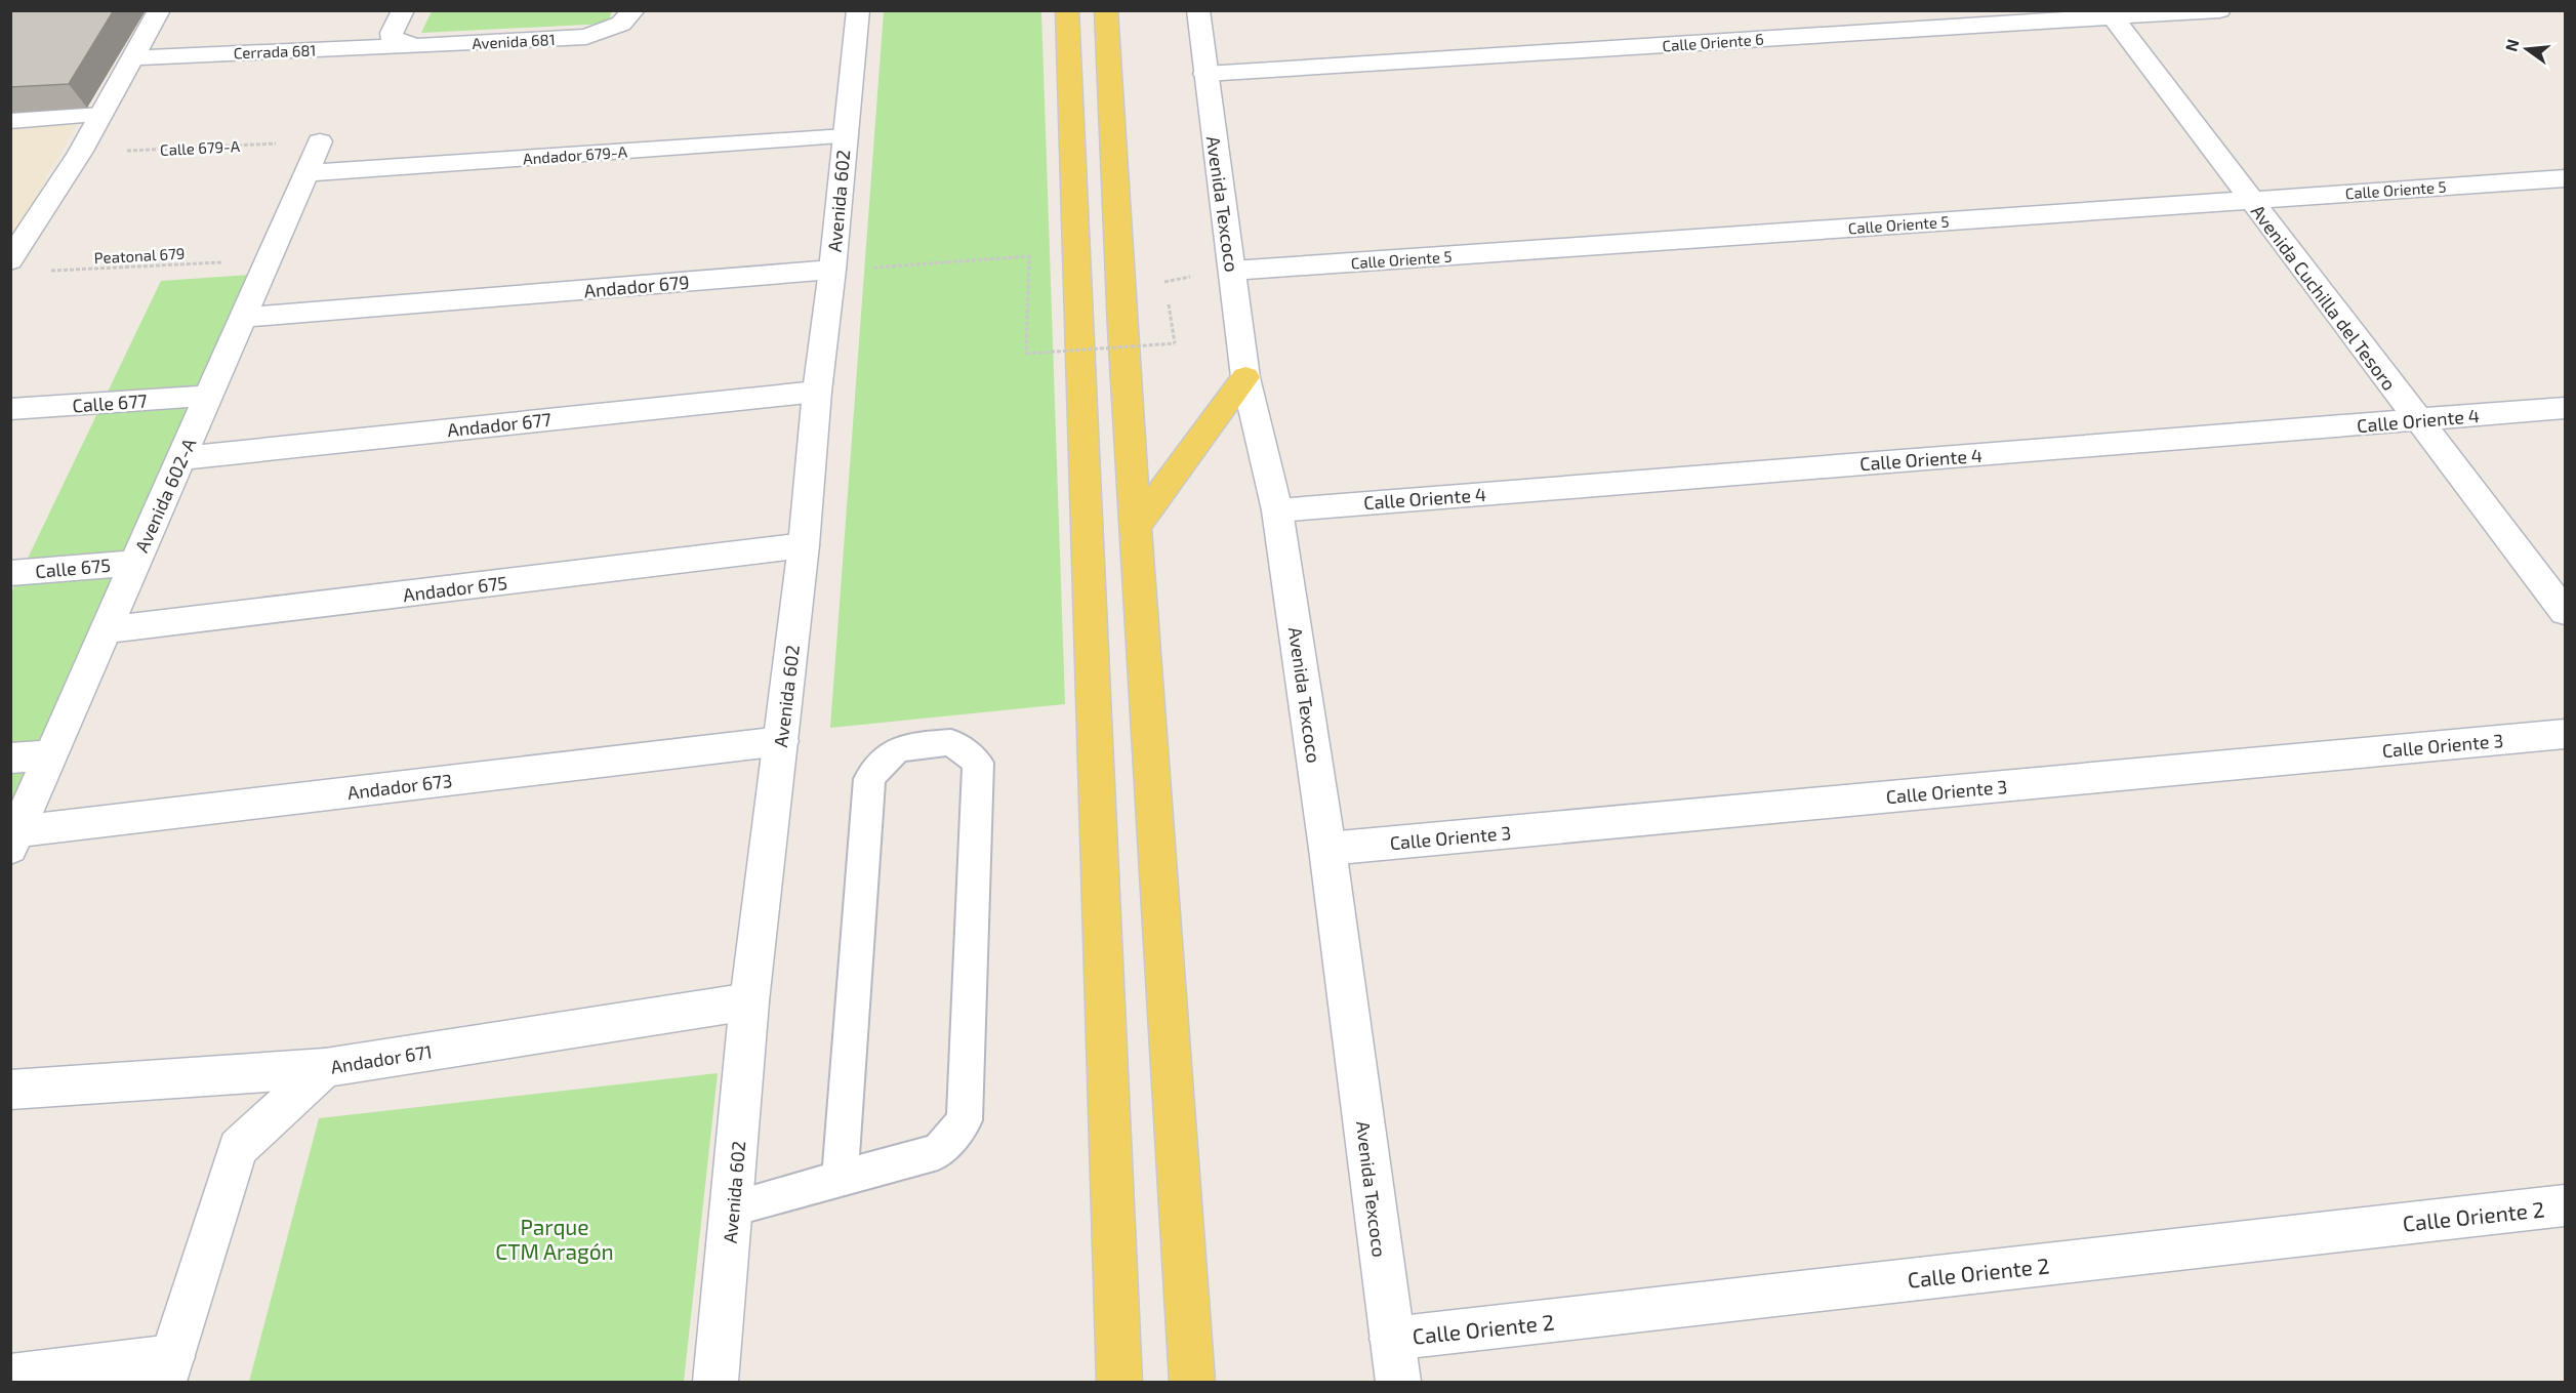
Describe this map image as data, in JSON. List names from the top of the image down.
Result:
{
  "streets": {
    "street": [
      "Avenida 681",
      "Calle Oriente 6",
      "Cerrada 681",
      "Andador 679-A",
      "Calle Oriente 5",
      "Avenida 602",
      "Avenida Texcoco",
      "Andador 679",
      "Avenida Cuchilla del Tesoro",
      "Calle 677",
      "Calle Oriente 4",
      "Andador 677",
      "Avenida 602-A",
      "Calle 675",
      "Andador 675",
      "Calle Oriente 3",
      "Andador 673",
      "Andador 671",
      "Calle Oriente 2"
    ],
    "path": ["Calle 679-A", "Peatonal 679"]
  },
  "crossings": [
    ["Avenida 681", "Cerrada 681"],
    ["Calle Oriente 6", "Avenida Texcoco"],
    ["Calle Oriente 6", "Avenida Cuchilla del Tesoro"],
    ["Calle 679-A", "Avenida 602-A"],
    ["Andador 679-A", "Avenida 602"],
    ["Andador 679-A", "Avenida 602-A"],
    ["Calle Oriente 5", "Avenida Texcoco"],
    ["Calle Oriente 5", "Avenida Cuchilla del Tesoro"],
    ["Avenida 602", "Andador 679"],
    ["Avenida 602", "Andador 677"],
    ["Avenida 602", "Andador 675"],
    ["Avenida 602", "Andador 673"],
    ["Avenida 602", "Andador 671"],
    ["Avenida Texcoco", "Calle Oriente 4"],
    ["Avenida Texcoco", "Calle Oriente 3"],
    ["Avenida Texcoco", "Calle Oriente 2"],
    ["Peatonal 679", "Avenida 602-A"],
    ["Andador 679", "Avenida 602-A"],
    ["Avenida Cuchilla del Tesoro", "Calle Oriente 4"],
    ["Calle 677", "Avenida 602-A"],
    ["Andador 677", "Avenida 602-A"],
    ["Avenida 602-A", "Calle 675"],
    ["Avenida 602-A", "Andador 675"],
    ["Avenida 602-A", "Andador 673"]
  ],
  "parks": ["Parque CTM Aragón"],
  "north": "left"
}
